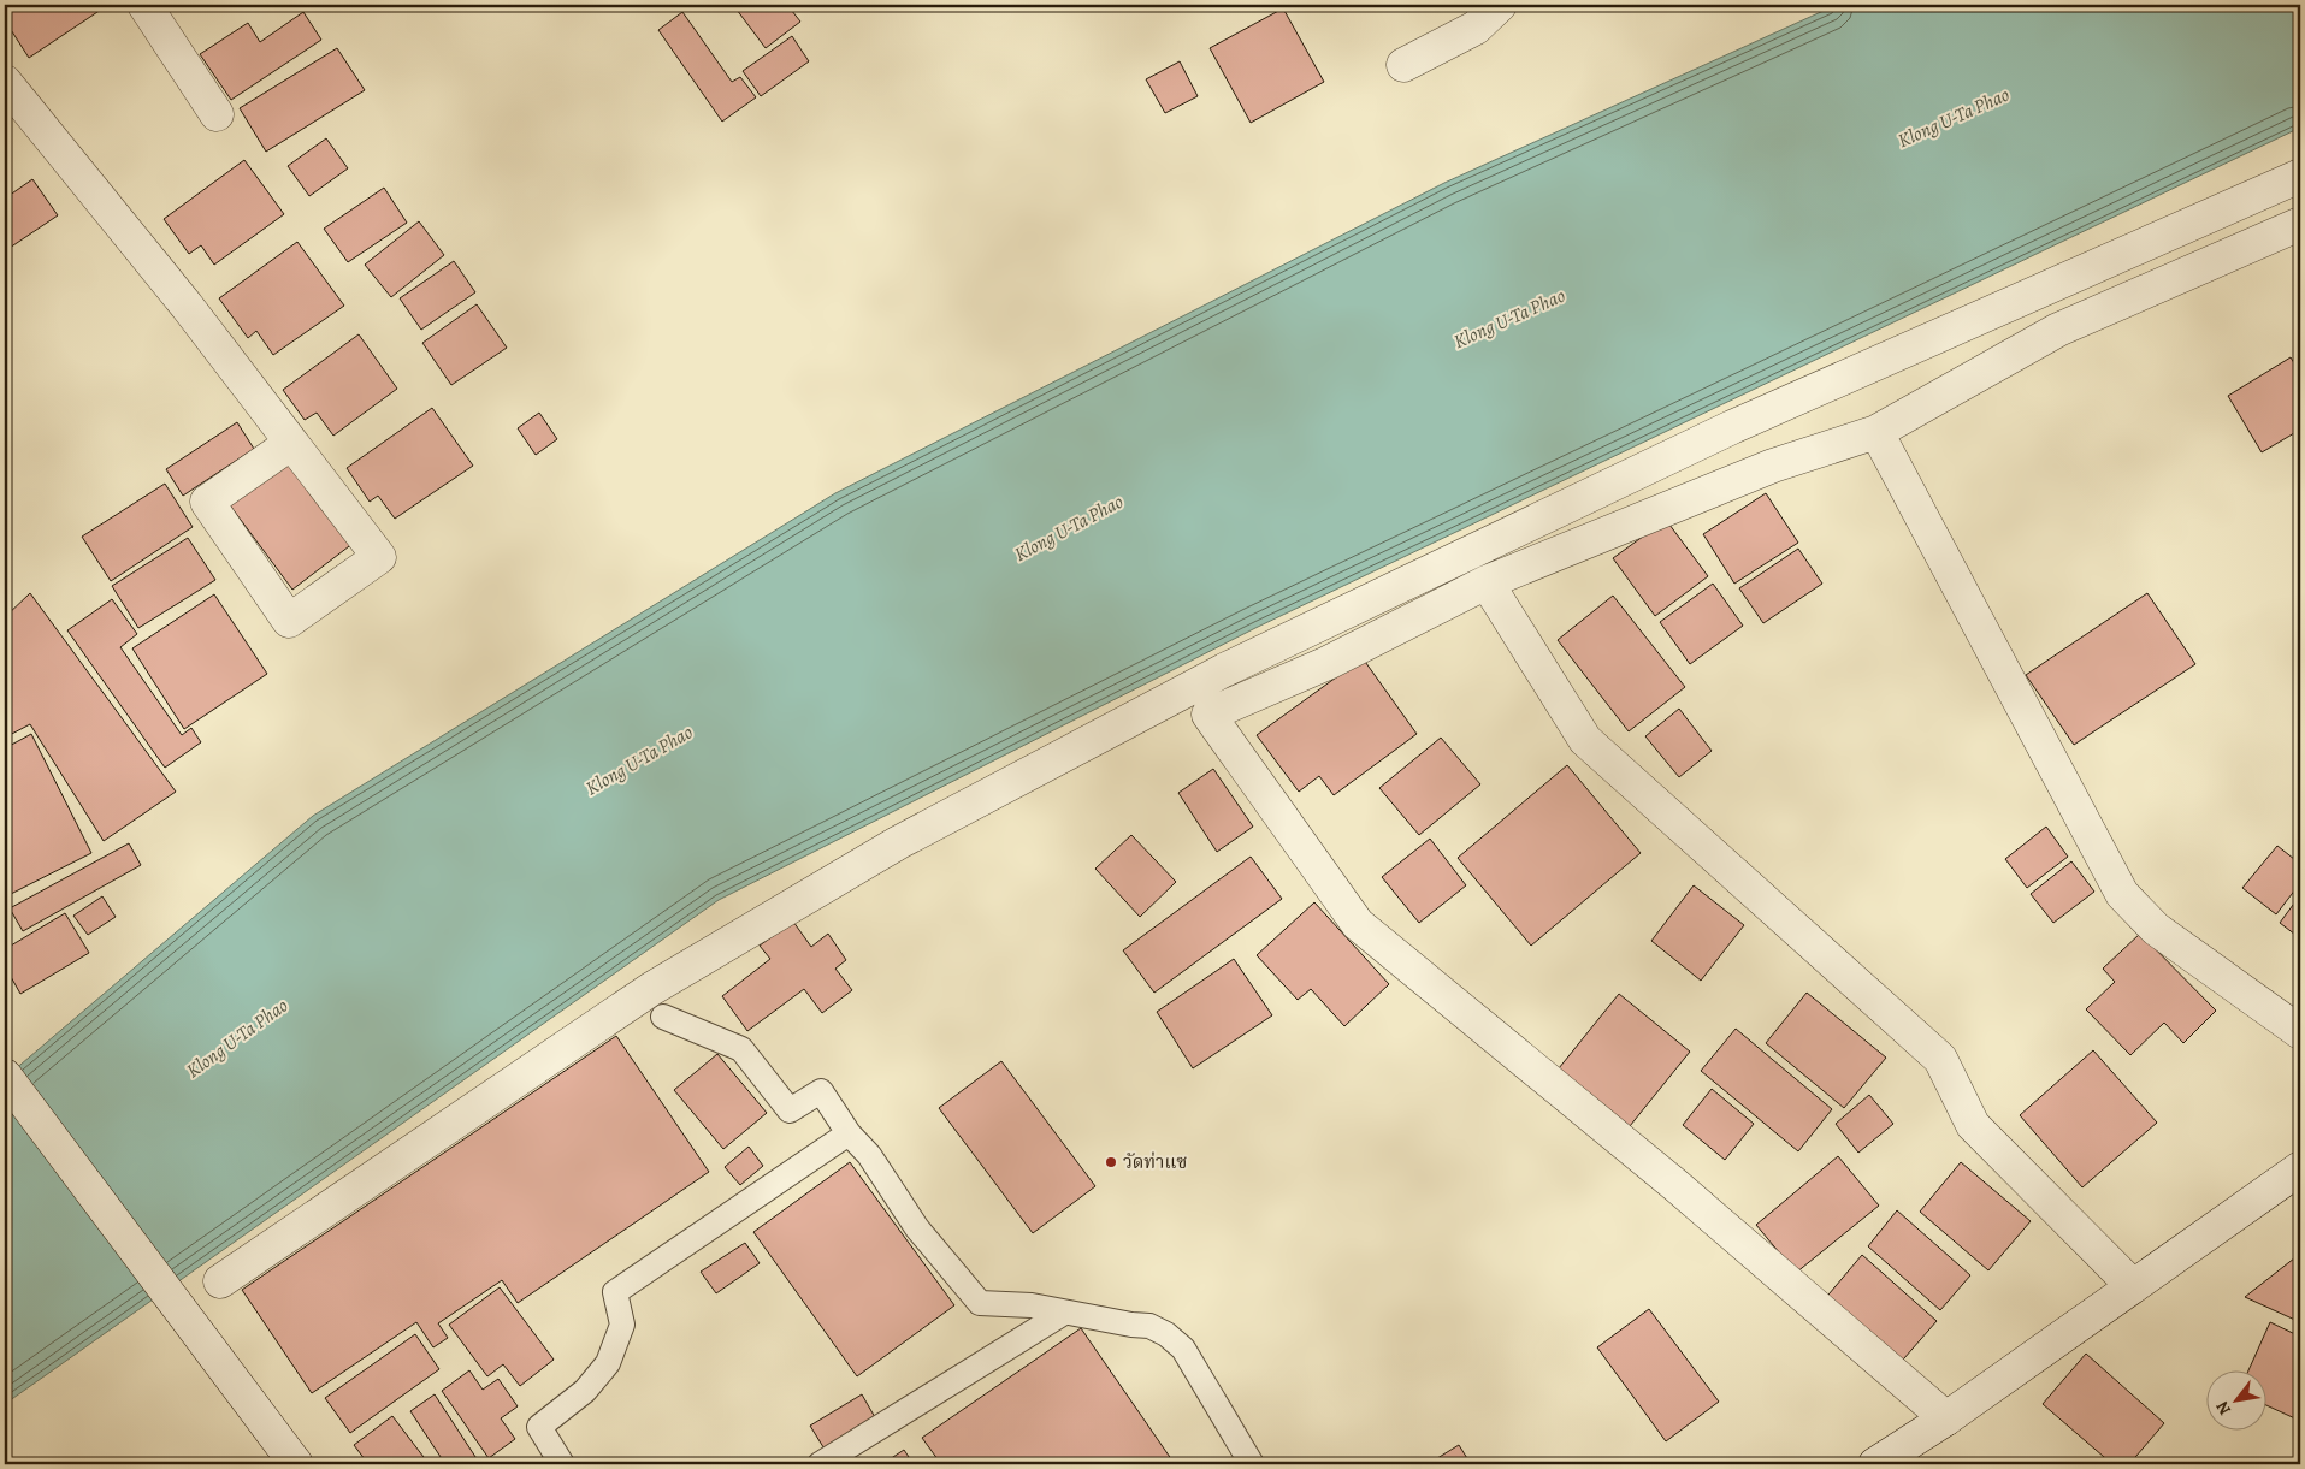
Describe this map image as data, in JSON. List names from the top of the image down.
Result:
{
  "water": ["Klong U-Ta Phao"],
  "places": ["วัดท่าแซ"],
  "north": "bottom left"
}
